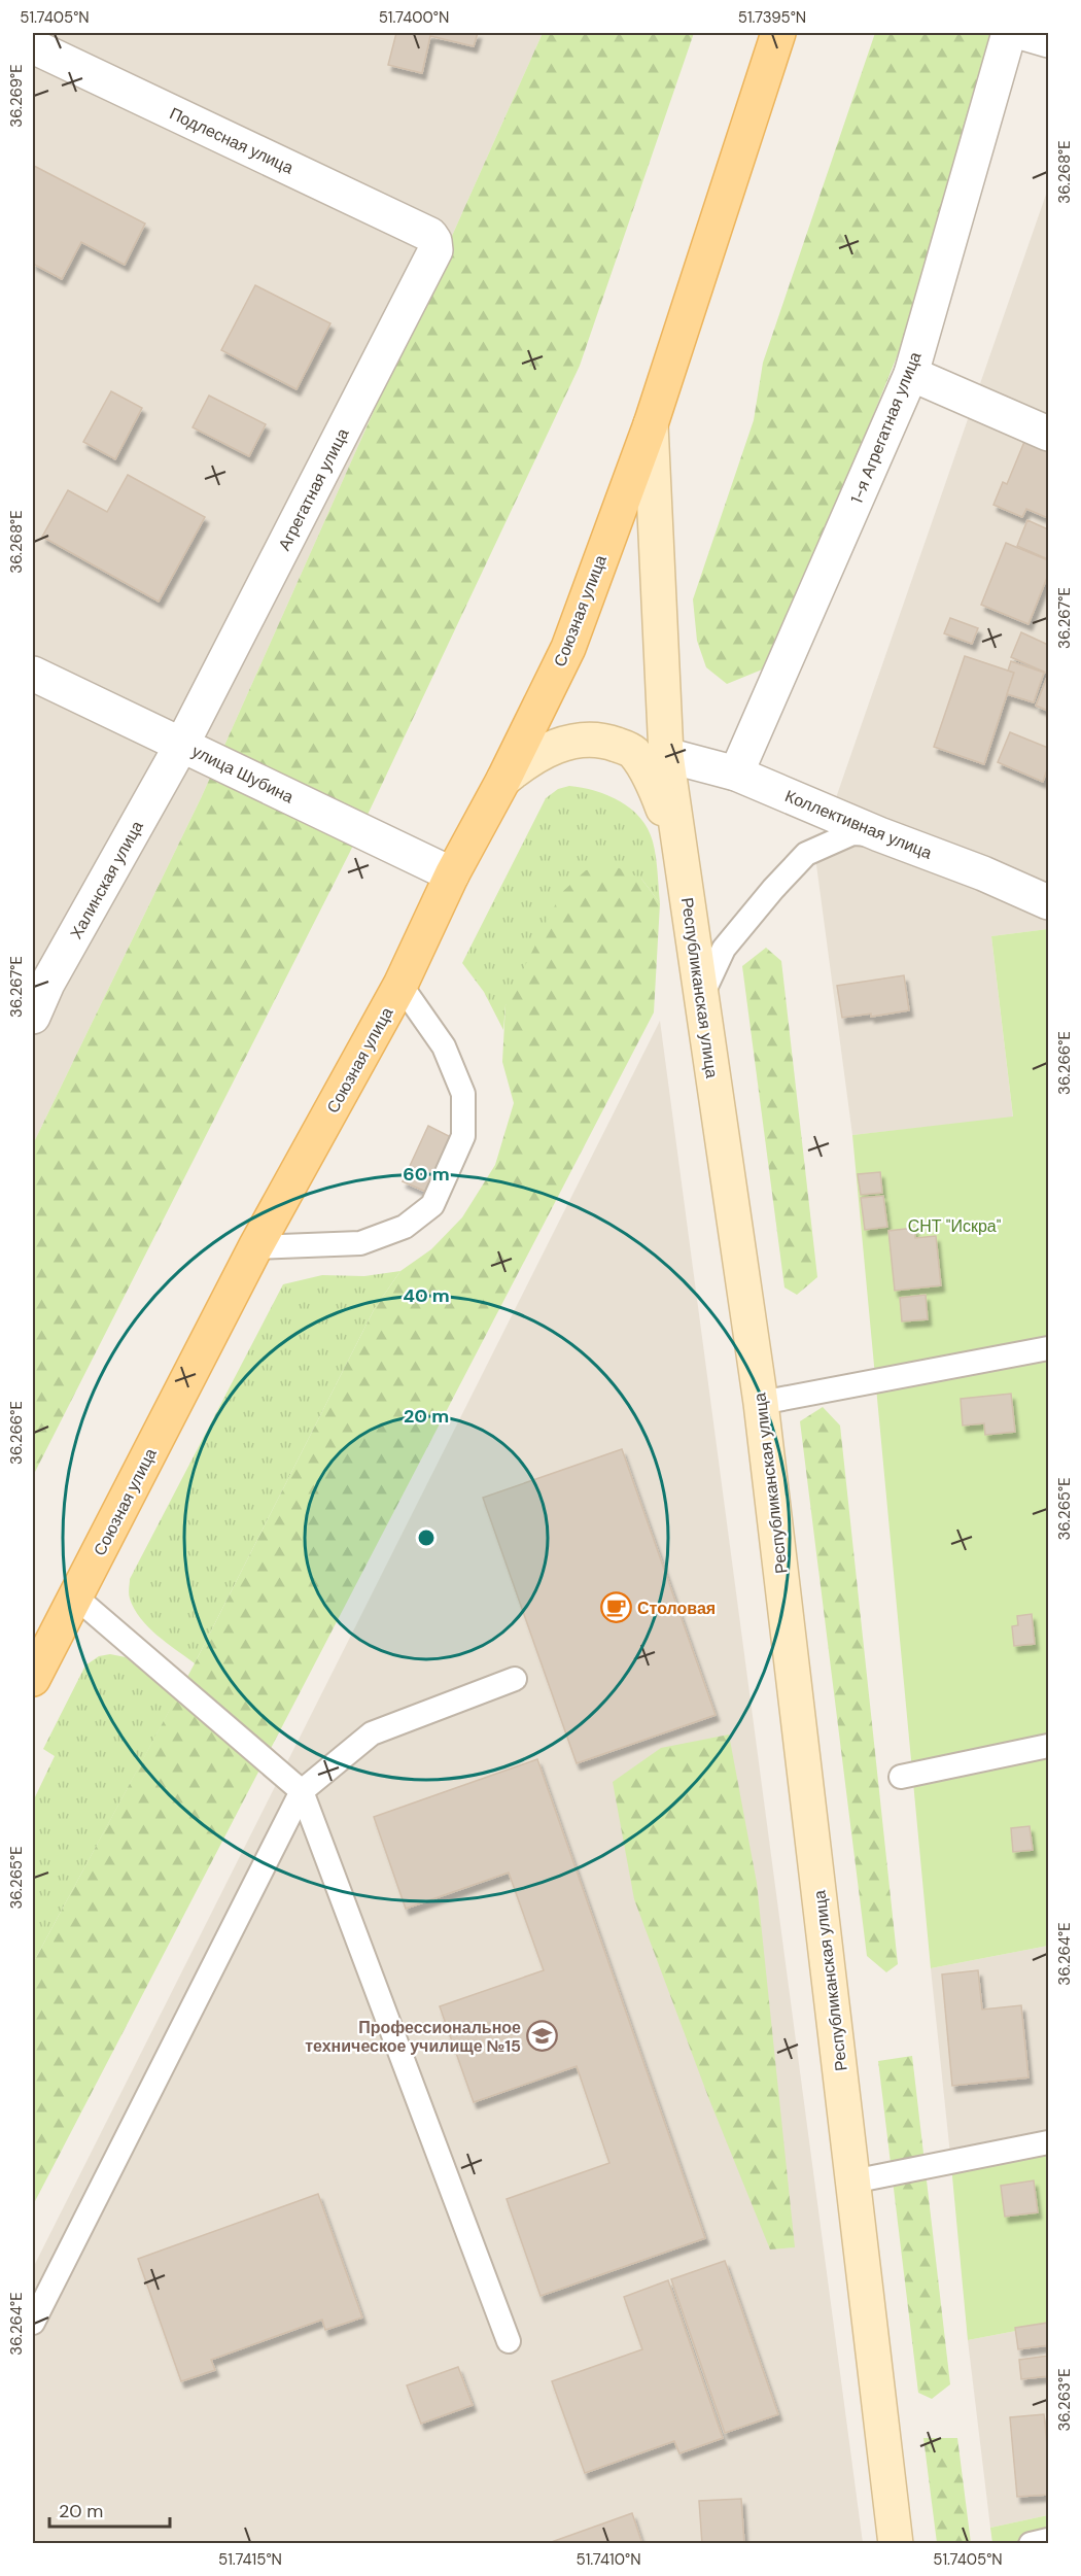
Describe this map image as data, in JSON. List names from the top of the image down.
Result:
{
  "streets": {
    "main road": ["Союзная улица", "Республиканская улица"],
    "street": [
      "Подлесная улица",
      "1-я Агрегатная улица",
      "Агрегатная улица",
      "улица Шубина",
      "Коллективная улица",
      "Халинская улица"
    ]
  },
  "crossings": [
    ["Подлесная улица", "Агрегатная улица"],
    ["1-я Агрегатная улица", "Коллективная улица"],
    ["Агрегатная улица", "улица Шубина"],
    ["Агрегатная улица", "Халинская улица"],
    ["Союзная улица", "улица Шубина"],
    ["Союзная улица", "Республиканская улица"],
    ["улица Шубина", "Халинская улица"],
    ["Коллективная улица", "Республиканская улица"]
  ],
  "parks": ["СНТ \"Искра\""],
  "places": {
    "cafe": ["Столовая"],
    "school or university": ["Профессиональное техническое училище №15"]
  },
  "scale_bar": "20 m",
  "coordinates": [
    "51.7405°N",
    "51.7400°N",
    "51.7395°N",
    "36.269°E",
    "36.268°E",
    "36.267°E",
    "36.266°E",
    "36.265°E",
    "36.264°E",
    "36.263°E",
    "51.7415°N",
    "51.7410°N"
  ],
  "rings": ["60 m", "40 m", "20 m"]
}
